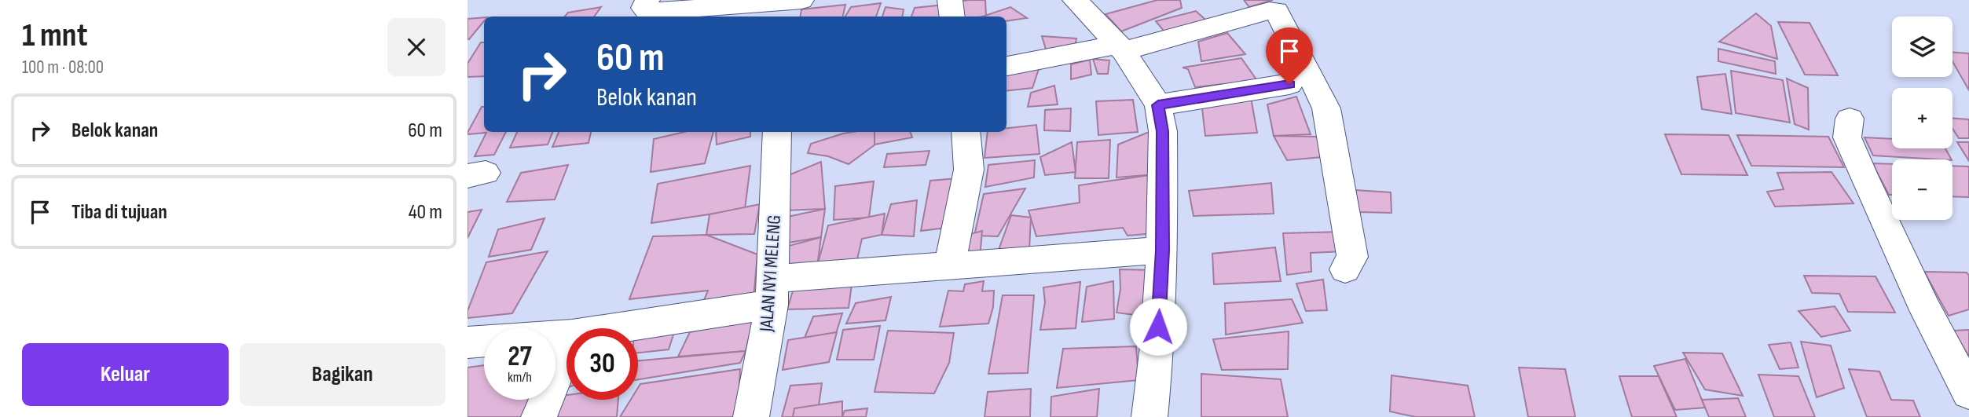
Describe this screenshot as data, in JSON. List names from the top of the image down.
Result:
{
  "streets": {
    "street": ["JALAN NYI MELENG"]
  },
  "page": {
    "heading": ["1 mnt", "100 m · 08:00"],
    "map_buttons": ["+", "−"],
    "turn": ["60 m", "Belok kanan"],
    "list": [
      {
        "name": "Belok kanan",
        "value": "60 m"
      },
      {
        "name": "Tiba di tujuan",
        "value": "40 m"
      }
    ],
    "speed": "27 km/h",
    "limit": "30",
    "buttons": ["Keluar", "Bagikan"]
  }
}
